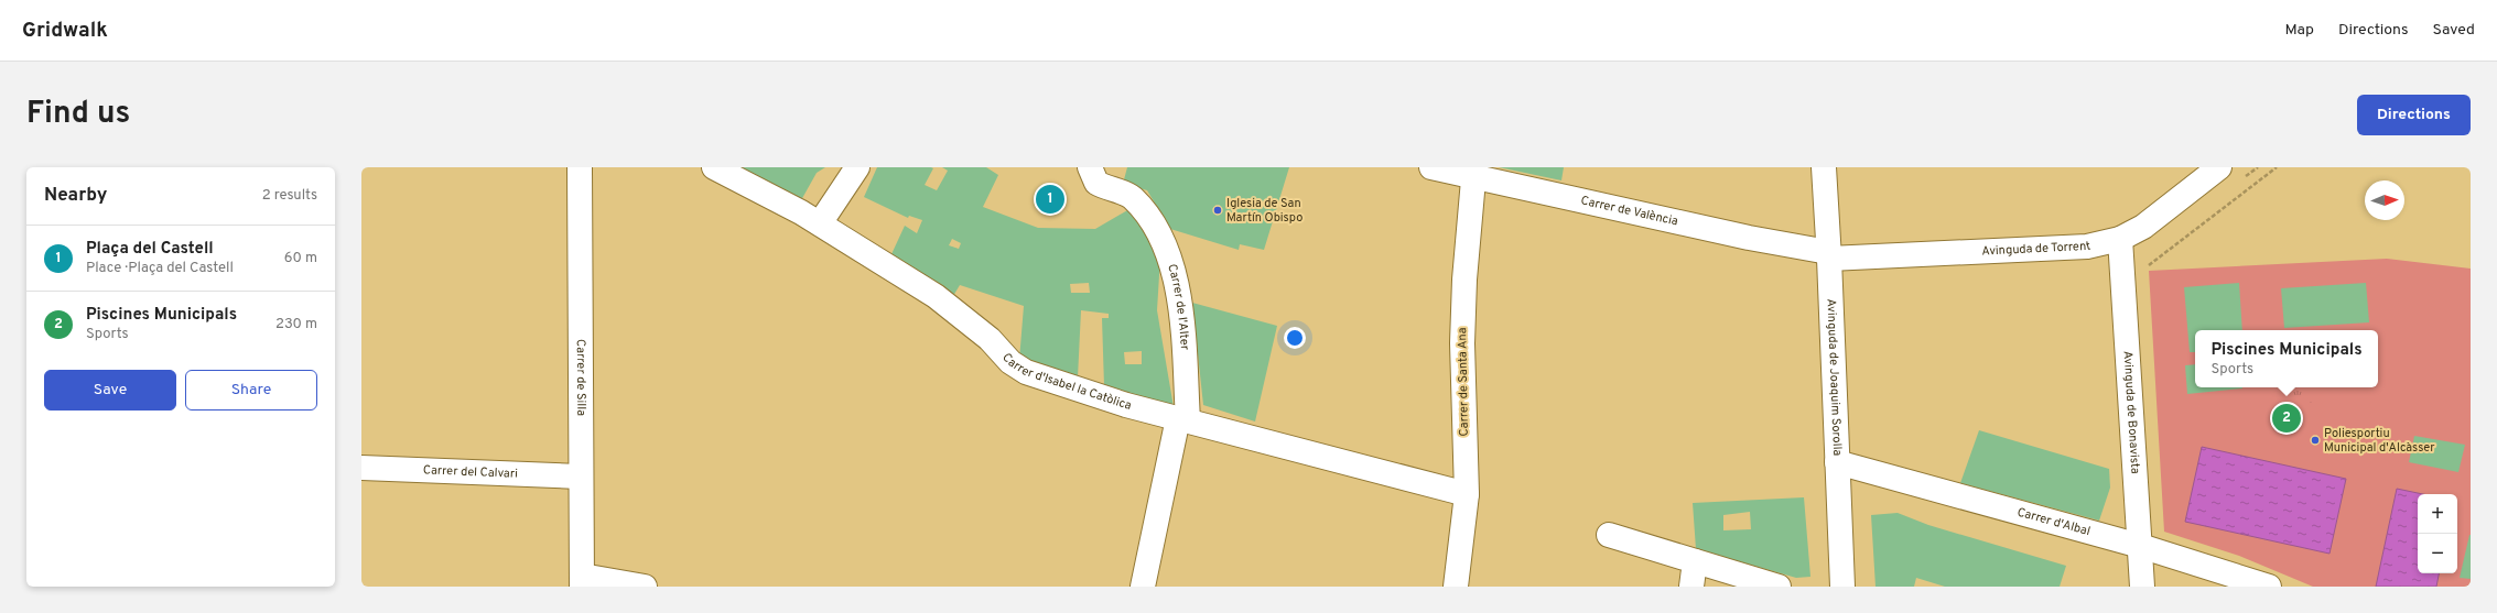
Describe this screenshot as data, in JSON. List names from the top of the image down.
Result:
{
  "streets": {
    "street": [
      "Carrer de València",
      "Avinguda de Torrent",
      "Carrer de l'Alter",
      "Avinguda de Joaquim Sorolla",
      "Carrer de Silla",
      "Carrer d'Isabel la Catòlica",
      "Carrer de Santa Ana",
      "Avinguda de Bonavista",
      "Carrer del Calvari",
      "Carrer d'Albal"
    ]
  },
  "crossings": [
    ["Carrer de València", "Avinguda de Torrent"],
    ["Carrer de València", "Avinguda de Joaquim Sorolla"],
    ["Carrer de València", "Carrer de Santa Ana"],
    ["Avinguda de Torrent", "Avinguda de Joaquim Sorolla"],
    ["Avinguda de Torrent", "Avinguda de Bonavista"],
    ["Carrer de l'Alter", "Carrer d'Isabel la Catòlica"],
    ["Avinguda de Joaquim Sorolla", "Carrer d'Albal"],
    ["Carrer de Silla", "Carrer del Calvari"],
    ["Carrer d'Isabel la Catòlica", "Carrer de Santa Ana"],
    ["Avinguda de Bonavista", "Carrer d'Albal"]
  ],
  "places": ["Iglesia de San Martín Obispo", "Poliesportiu Municipal d'Alcàsser"],
  "north": "right",
  "page": {
    "header": "Gridwalk",
    "nav": ["Map", "Directions", "Saved"],
    "title": "Find us",
    "buttons": [
      "Directions",
      ["Save", "Share"]
    ],
    "heading": ["Nearby", "2 results"],
    "pins": ["1", "2"],
    "list": [
      {
        "mark": "1",
        "name": "Plaça del Castell",
        "note": "Place · Plaça del Castell",
        "value": "60 m"
      },
      {
        "mark": "2",
        "name": "Piscines Municipals",
        "note": "Sports",
        "value": "230 m"
      }
    ],
    "popup": ["Piscines Municipals", "Sports"],
    "map_buttons": ["+", "−"]
  }
}
